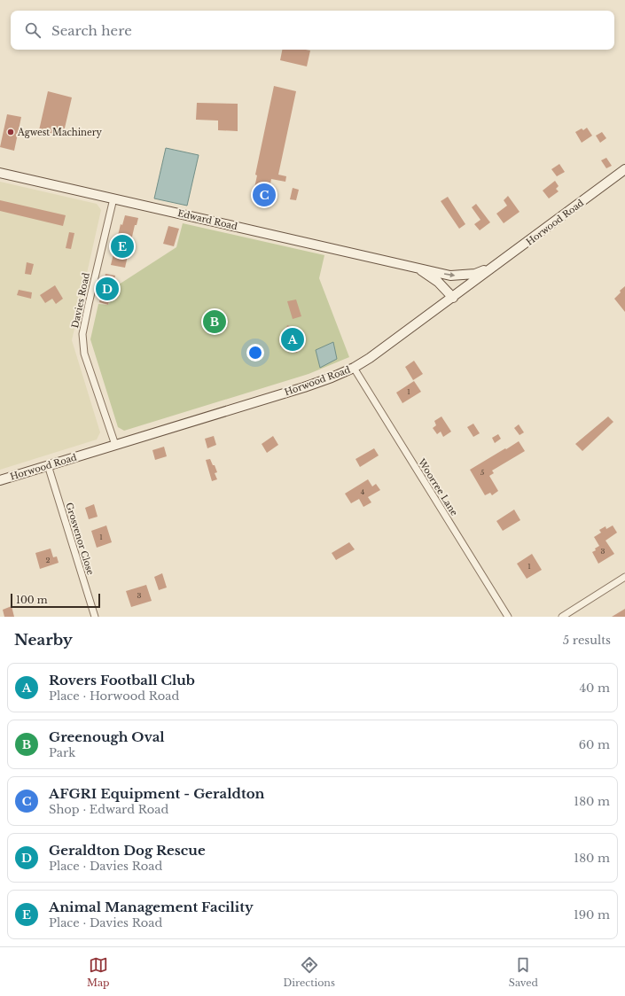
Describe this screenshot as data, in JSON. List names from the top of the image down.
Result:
{
  "streets": {
    "main road": ["Edward Road", "Horwood Road"],
    "street": ["Davies Road", "Woorree Lane", "Grosvenor Close"]
  },
  "crossings": [
    ["Edward Road", "Horwood Road"],
    ["Edward Road", "Davies Road"],
    ["Horwood Road", "Davies Road"],
    ["Horwood Road", "Woorree Lane"],
    ["Horwood Road", "Grosvenor Close"]
  ],
  "places": ["Agwest Machinery"],
  "house_numbers": [
    "1",
    "5",
    "4",
    "1",
    "3",
    "2",
    "1",
    "3"
  ],
  "scale_bar": "100 m",
  "page": {
    "search": "Search here",
    "pins": [
      "C",
      "E",
      "D",
      "B",
      "A"
    ],
    "scale": "100 m",
    "heading": ["Nearby", "5 results"],
    "list": [
      {
        "mark": "A",
        "name": "Rovers Football Club",
        "note": "Place · Horwood Road",
        "value": "40 m"
      },
      {
        "mark": "B",
        "name": "Greenough Oval",
        "note": "Park",
        "value": "60 m"
      },
      {
        "mark": "C",
        "name": "AFGRI Equipment - Geraldton",
        "note": "Shop · Edward Road",
        "value": "180 m"
      },
      {
        "mark": "D",
        "name": "Geraldton Dog Rescue",
        "note": "Place · Davies Road",
        "value": "180 m"
      },
      {
        "mark": "E",
        "name": "Animal Management Facility",
        "note": "Place · Davies Road",
        "value": "190 m"
      }
    ],
    "nav": ["Map", "Directions", "Saved"]
  }
}
